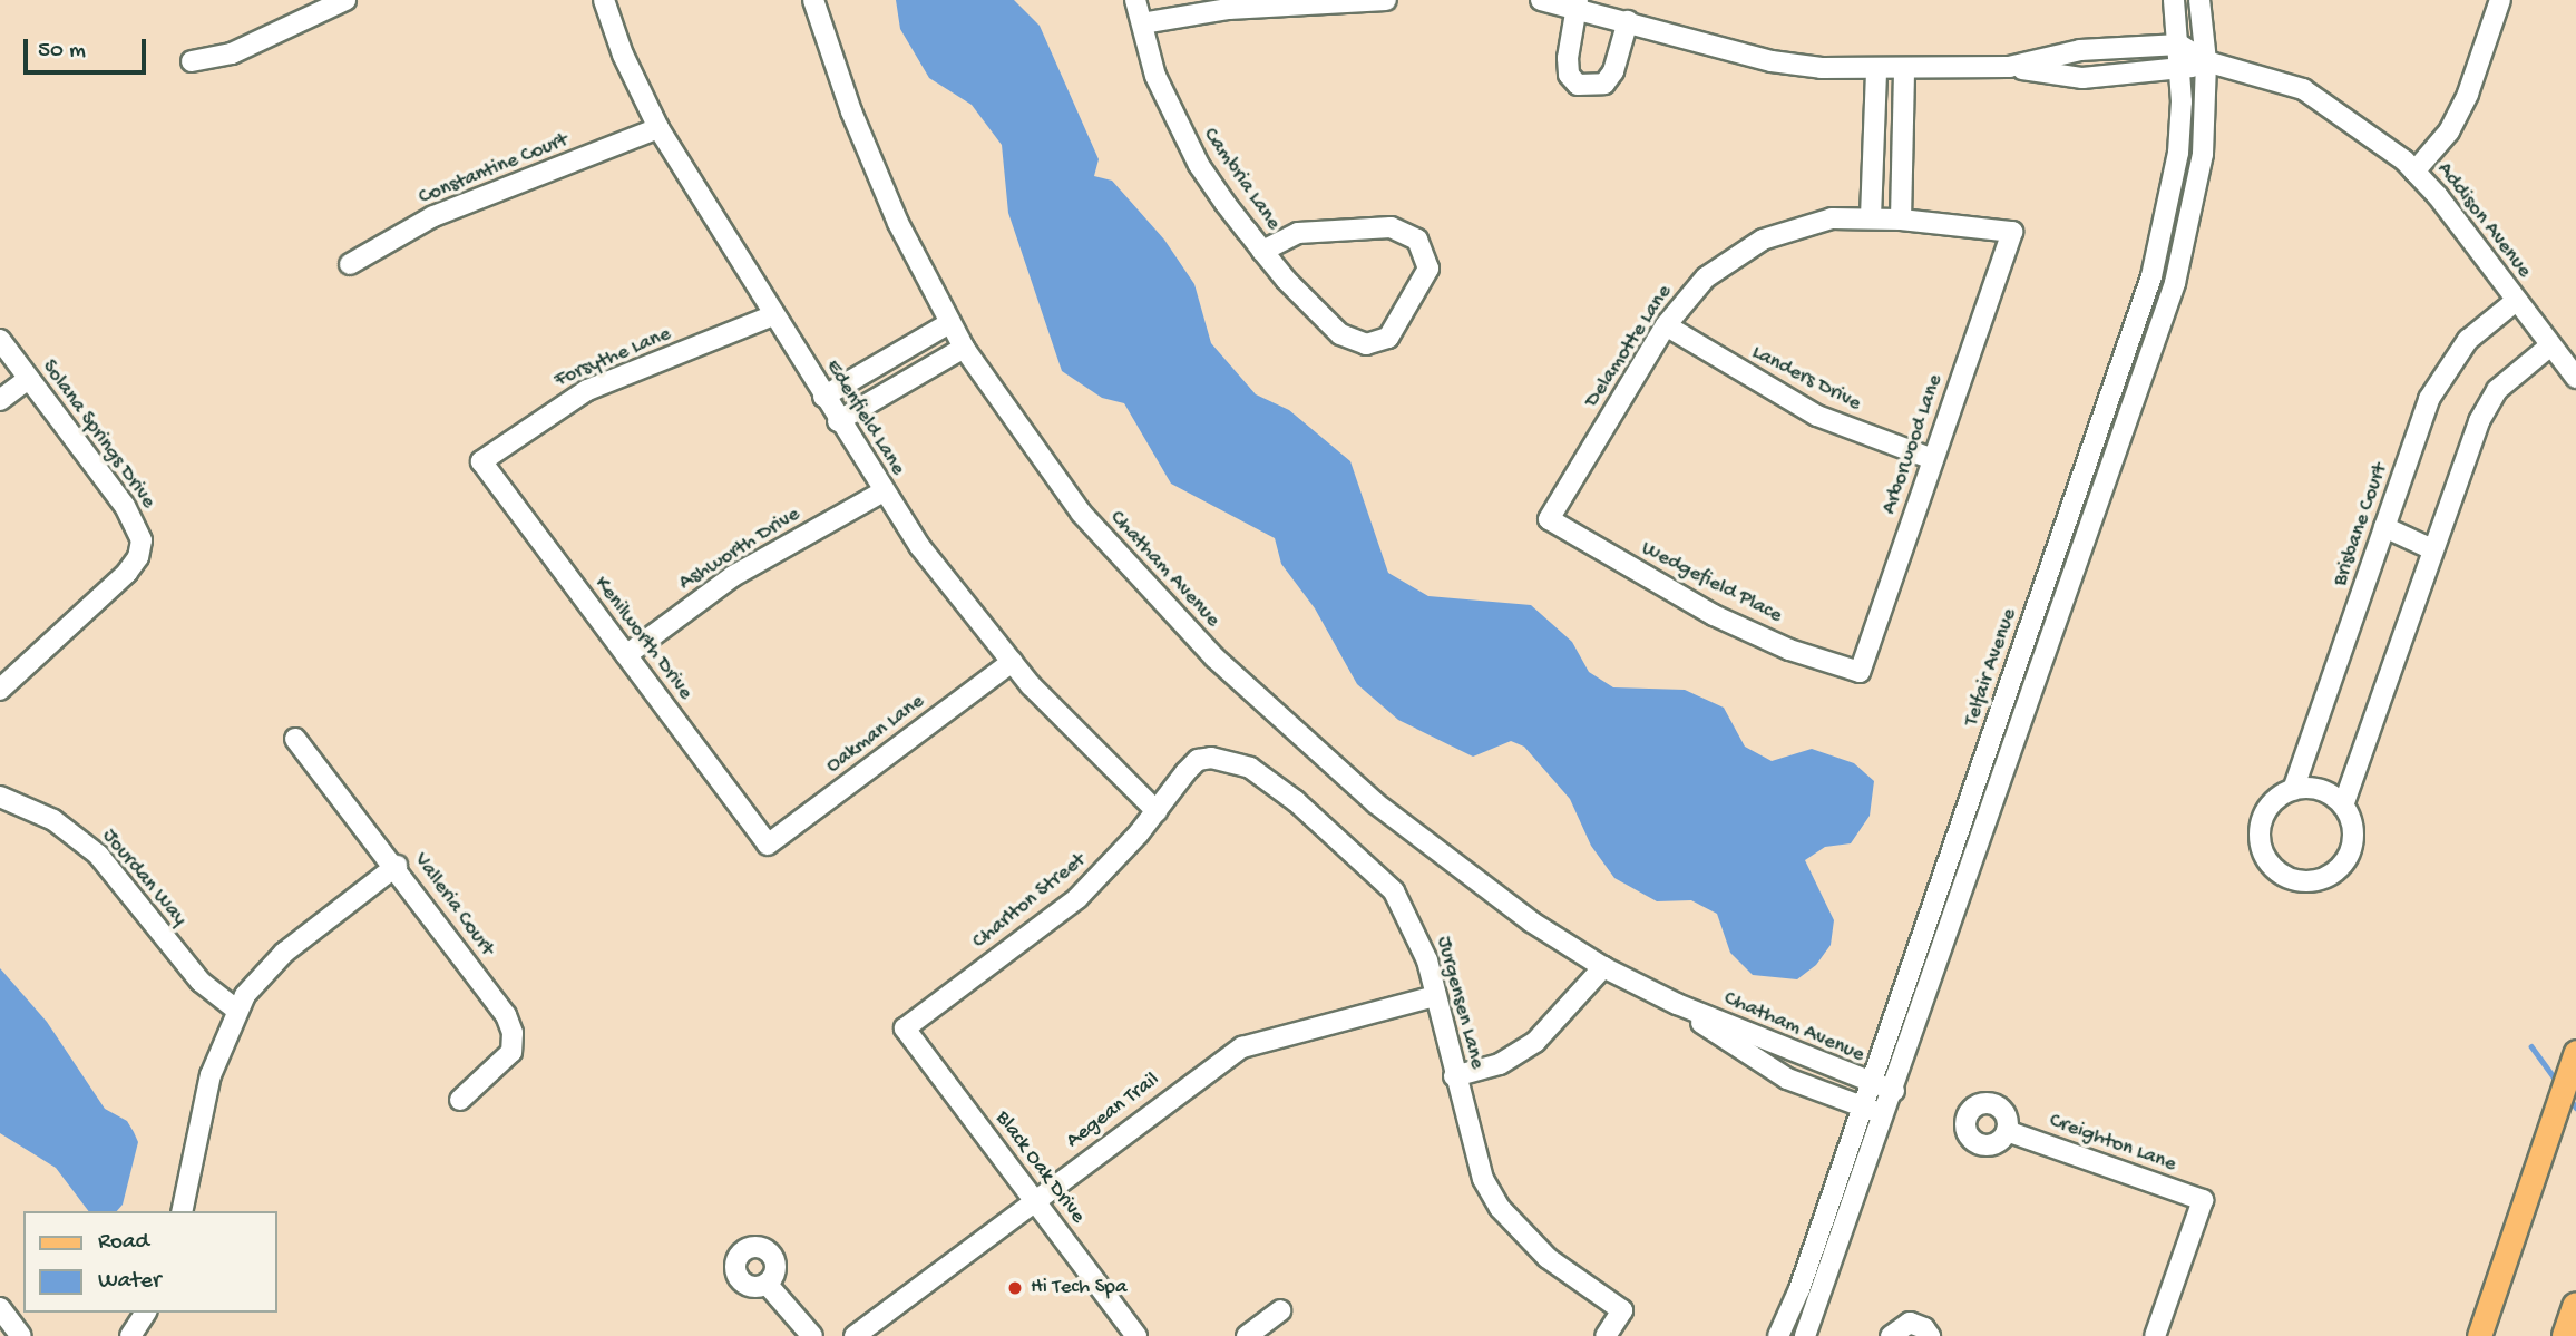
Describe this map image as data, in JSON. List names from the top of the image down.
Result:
{
  "streets": {
    "street": [
      "Constantine Court",
      "Cambria Lane",
      "Addison Avenue",
      "Delamotte Lane",
      "Forsythe Lane",
      "Landers Drive",
      "Edenfield Lane",
      "Solana Springs Drive",
      "Arborwood Lane",
      "Brisbane Court",
      "Ashworth Drive",
      "Chatham Avenue",
      "Wedgefield Place",
      "Kenilworth Drive",
      "Telfair Avenue",
      "Oakman Lane",
      "Jourdan Way",
      "Charlton Street",
      "Valleria Court",
      "Jurgensen Lane",
      "Aegean Trail",
      "Creighton Lane",
      "Black Oak Drive"
    ]
  },
  "crossings": [
    ["Constantine Court", "Edenfield Lane"],
    ["Addison Avenue", "Brisbane Court"],
    ["Addison Avenue", "Telfair Avenue"],
    ["Delamotte Lane", "Landers Drive"],
    ["Delamotte Lane", "Arborwood Lane"],
    ["Delamotte Lane", "Wedgefield Place"],
    ["Forsythe Lane", "Edenfield Lane"],
    ["Forsythe Lane", "Kenilworth Drive"],
    ["Landers Drive", "Arborwood Lane"],
    ["Edenfield Lane", "Ashworth Drive"],
    ["Edenfield Lane", "Oakman Lane"],
    ["Edenfield Lane", "Charlton Street"],
    ["Arborwood Lane", "Wedgefield Place"],
    ["Ashworth Drive", "Kenilworth Drive"],
    ["Chatham Avenue", "Telfair Avenue"],
    ["Kenilworth Drive", "Oakman Lane"],
    ["Charlton Street", "Jurgensen Lane"],
    ["Charlton Street", "Black Oak Drive"],
    ["Jurgensen Lane", "Aegean Trail"],
    ["Aegean Trail", "Black Oak Drive"]
  ],
  "places": ["Hi Tech Spa"],
  "legend": ["Road", "Water"],
  "scale_bar": "50 m"
}
